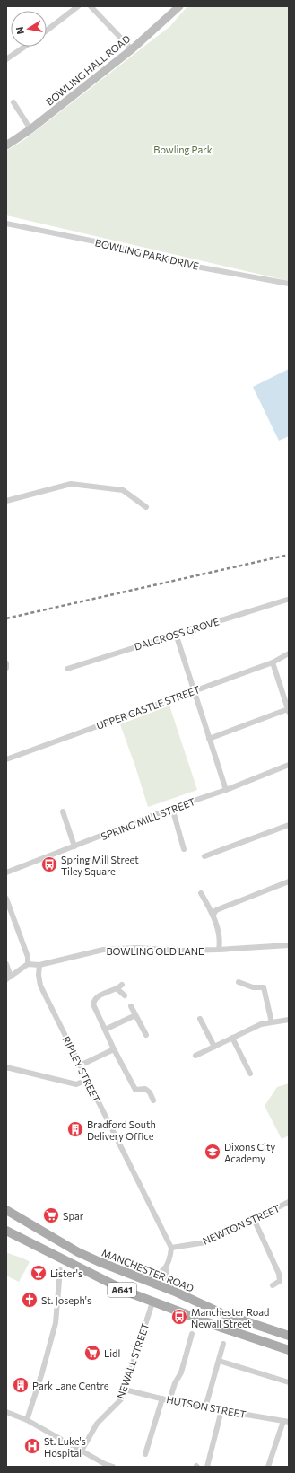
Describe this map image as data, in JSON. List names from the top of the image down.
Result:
{
  "streets": {
    "main road": ["MANCHESTER ROAD", "A641"],
    "street": [
      "BOWLING HALL ROAD",
      "BOWLING PARK DRIVE",
      "DALCROSS GROVE",
      "UPPER CASTLE STREET",
      "SPRING MILL STREET",
      "BOWLING OLD LANE",
      "RIPLEY STREET",
      "NEWTON STREET",
      "NEWALL STREET",
      "HUTSON STREET"
    ]
  },
  "crossings": [
    ["BOWLING OLD LANE", "RIPLEY STREET"],
    ["RIPLEY STREET", "NEWTON STREET"],
    ["A641", "NEWALL STREET"],
    ["NEWALL STREET", "HUTSON STREET"]
  ],
  "parks": ["Bowling Park"],
  "places": {
    "bus stop": ["Spring Mill Street Tiley Square", "Manchester Road Newall Street"],
    "building": ["Bradford South Delivery Office", "Park Lane Centre"],
    "school or university": ["Dixons City Academy"],
    "supermarket": ["Spar", "Lidl"],
    "bar": ["Lister's"],
    "church": ["St. Joseph's"],
    "hospital": ["St. Luke's Hospital"]
  },
  "north": "left"
}
